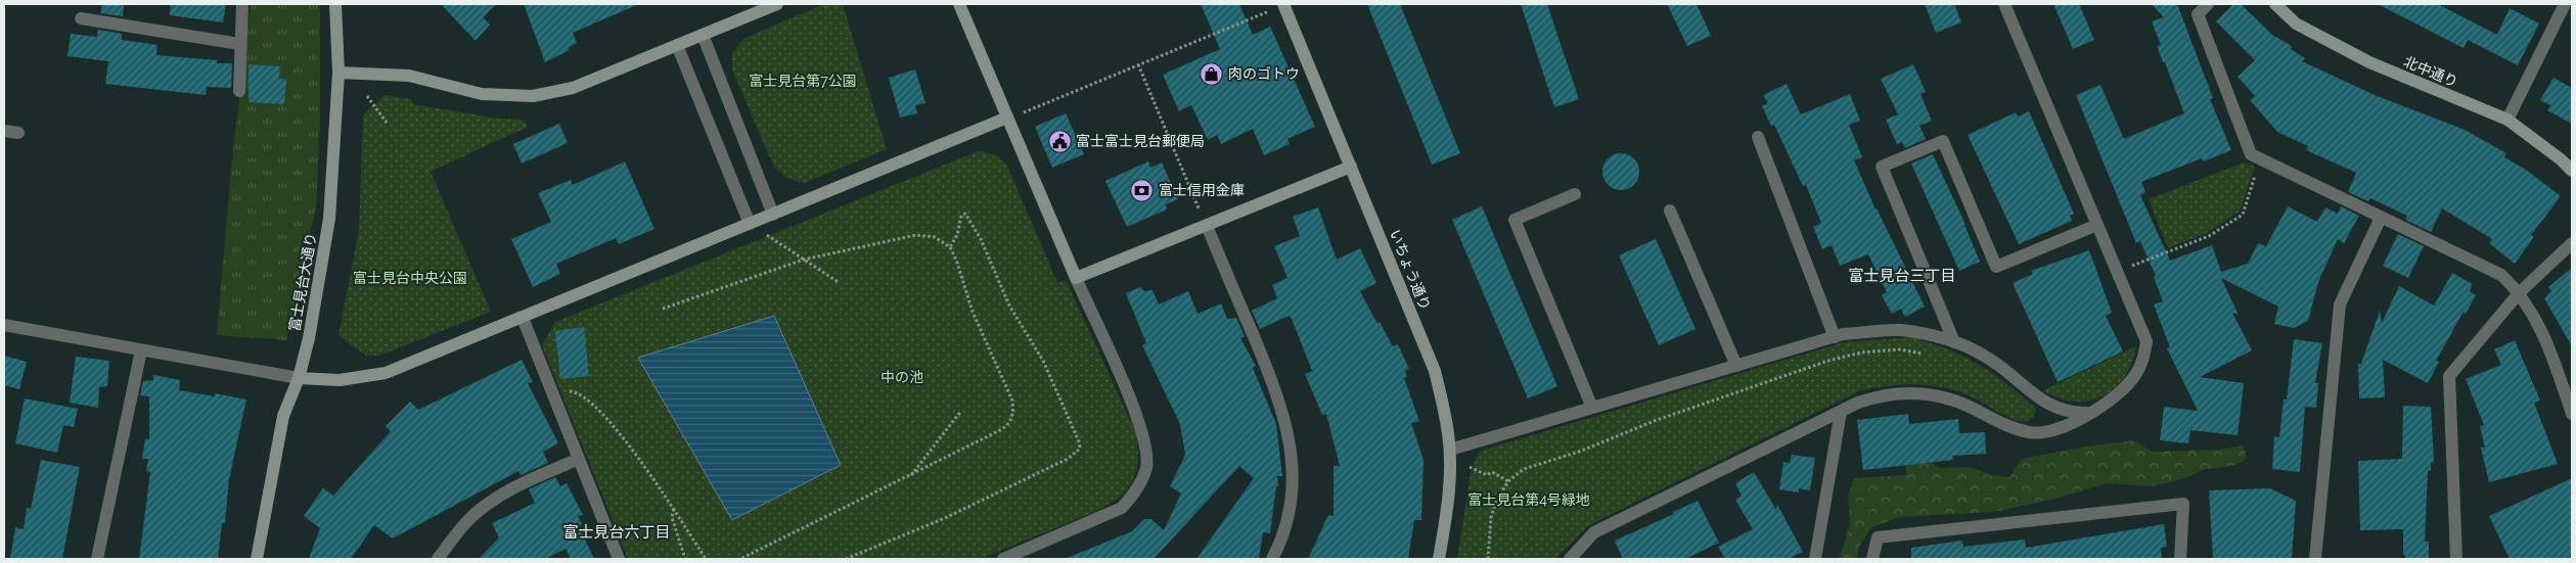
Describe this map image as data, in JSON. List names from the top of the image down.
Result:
{
  "streets": {
    "street": ["北中通り", "いちょう通り", "富士見台大通り"]
  },
  "districts": ["富士見台三丁目", "富士見台六丁目"],
  "parks": [
    "富士見台第7公園",
    "富士見台中央公園",
    "中の池",
    "富士見台第4号緑地"
  ],
  "places": {
    "shop": ["肉のゴトウ"],
    "public building": ["富士富士見台郵便局"],
    "bank": ["富士信用金庫"]
  }
}
